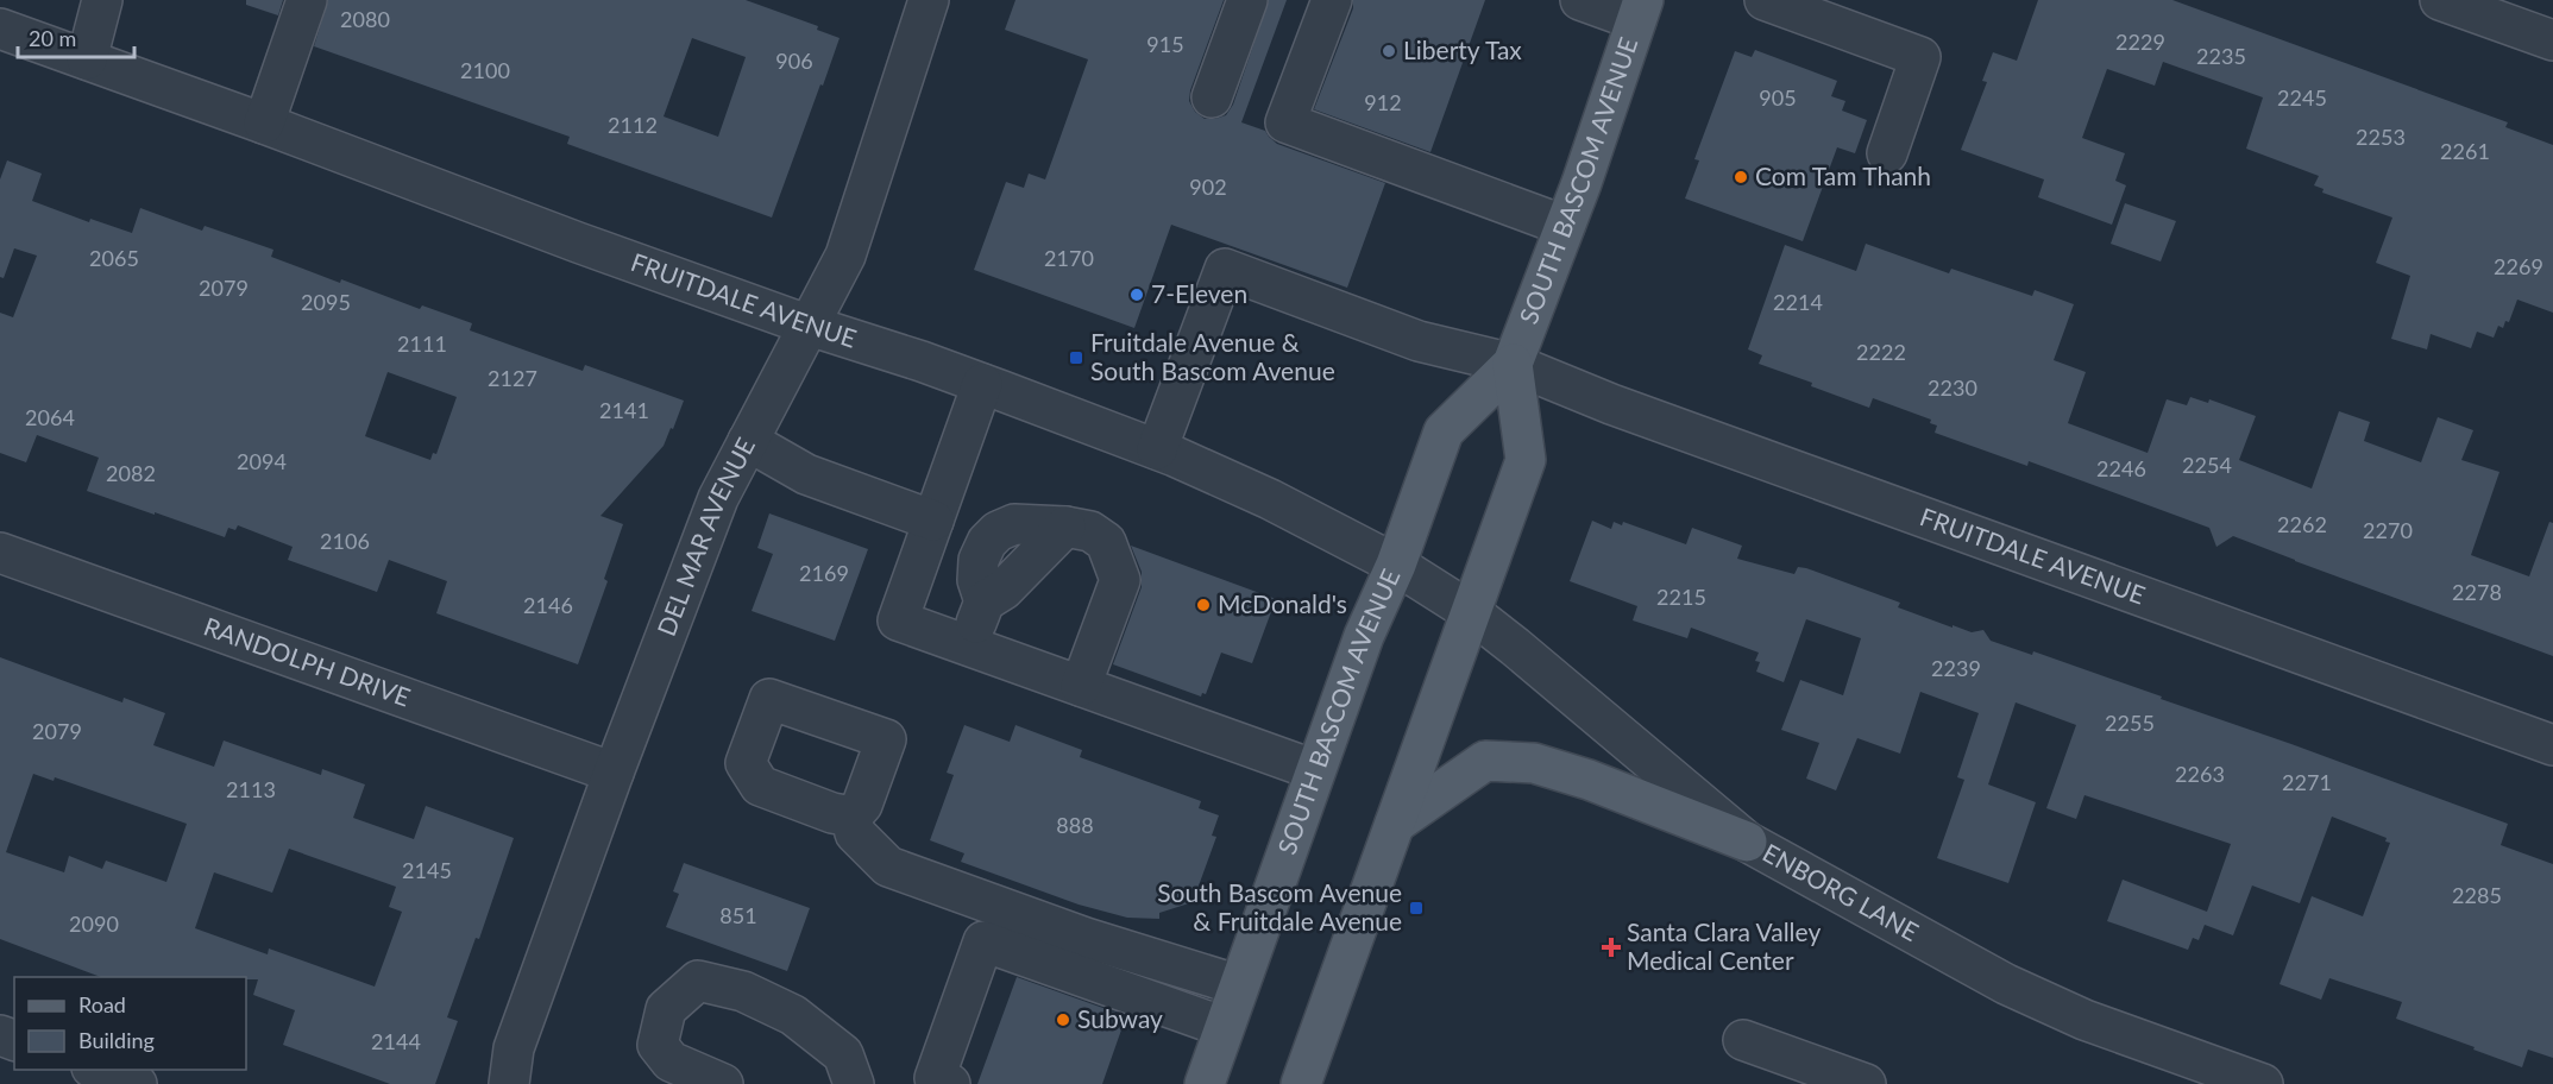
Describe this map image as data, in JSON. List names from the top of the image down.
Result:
{
  "streets": {
    "main road": ["SOUTH BASCOM AVENUE"],
    "street": [
      "FRUITDALE AVENUE",
      "DEL MAR AVENUE",
      "RANDOLPH DRIVE",
      "ENBORG LANE"
    ]
  },
  "crossings": [
    ["SOUTH BASCOM AVENUE", "FRUITDALE AVENUE"],
    ["SOUTH BASCOM AVENUE", "ENBORG LANE"],
    ["FRUITDALE AVENUE", "DEL MAR AVENUE"],
    ["FRUITDALE AVENUE", "ENBORG LANE"],
    ["DEL MAR AVENUE", "RANDOLPH DRIVE"]
  ],
  "places": {
    "other": [
      "Liberty Tax",
      "Com Tam Thanh",
      "7-Eleven",
      "McDonald's",
      "Subway"
    ],
    "transit": ["Fruitdale Avenue & South Bascom Avenue", "South Bascom Avenue & Fruitdale Avenue"],
    "health": ["Santa Clara Valley Medical Center"]
  },
  "house_numbers": [
    "2080",
    "2229",
    "915",
    "2235",
    "906",
    "2100",
    "905",
    "2245",
    "912",
    "2112",
    "2253",
    "2261",
    "902",
    "2065",
    "2170",
    "2269",
    "2079",
    "2095",
    "2214",
    "2111",
    "2222",
    "2127",
    "2230",
    "2141",
    "2064",
    "2094",
    "2254",
    "2246",
    "2082",
    "2262",
    "2270",
    "2106",
    "2169",
    "2278",
    "2215",
    "2146",
    "2239",
    "2255",
    "2079",
    "2263",
    "2271",
    "2113",
    "888",
    "2145",
    "2285",
    "851",
    "2090",
    "2144"
  ],
  "legend": ["Road", "Building"],
  "scale_bar": "20 m"
}
